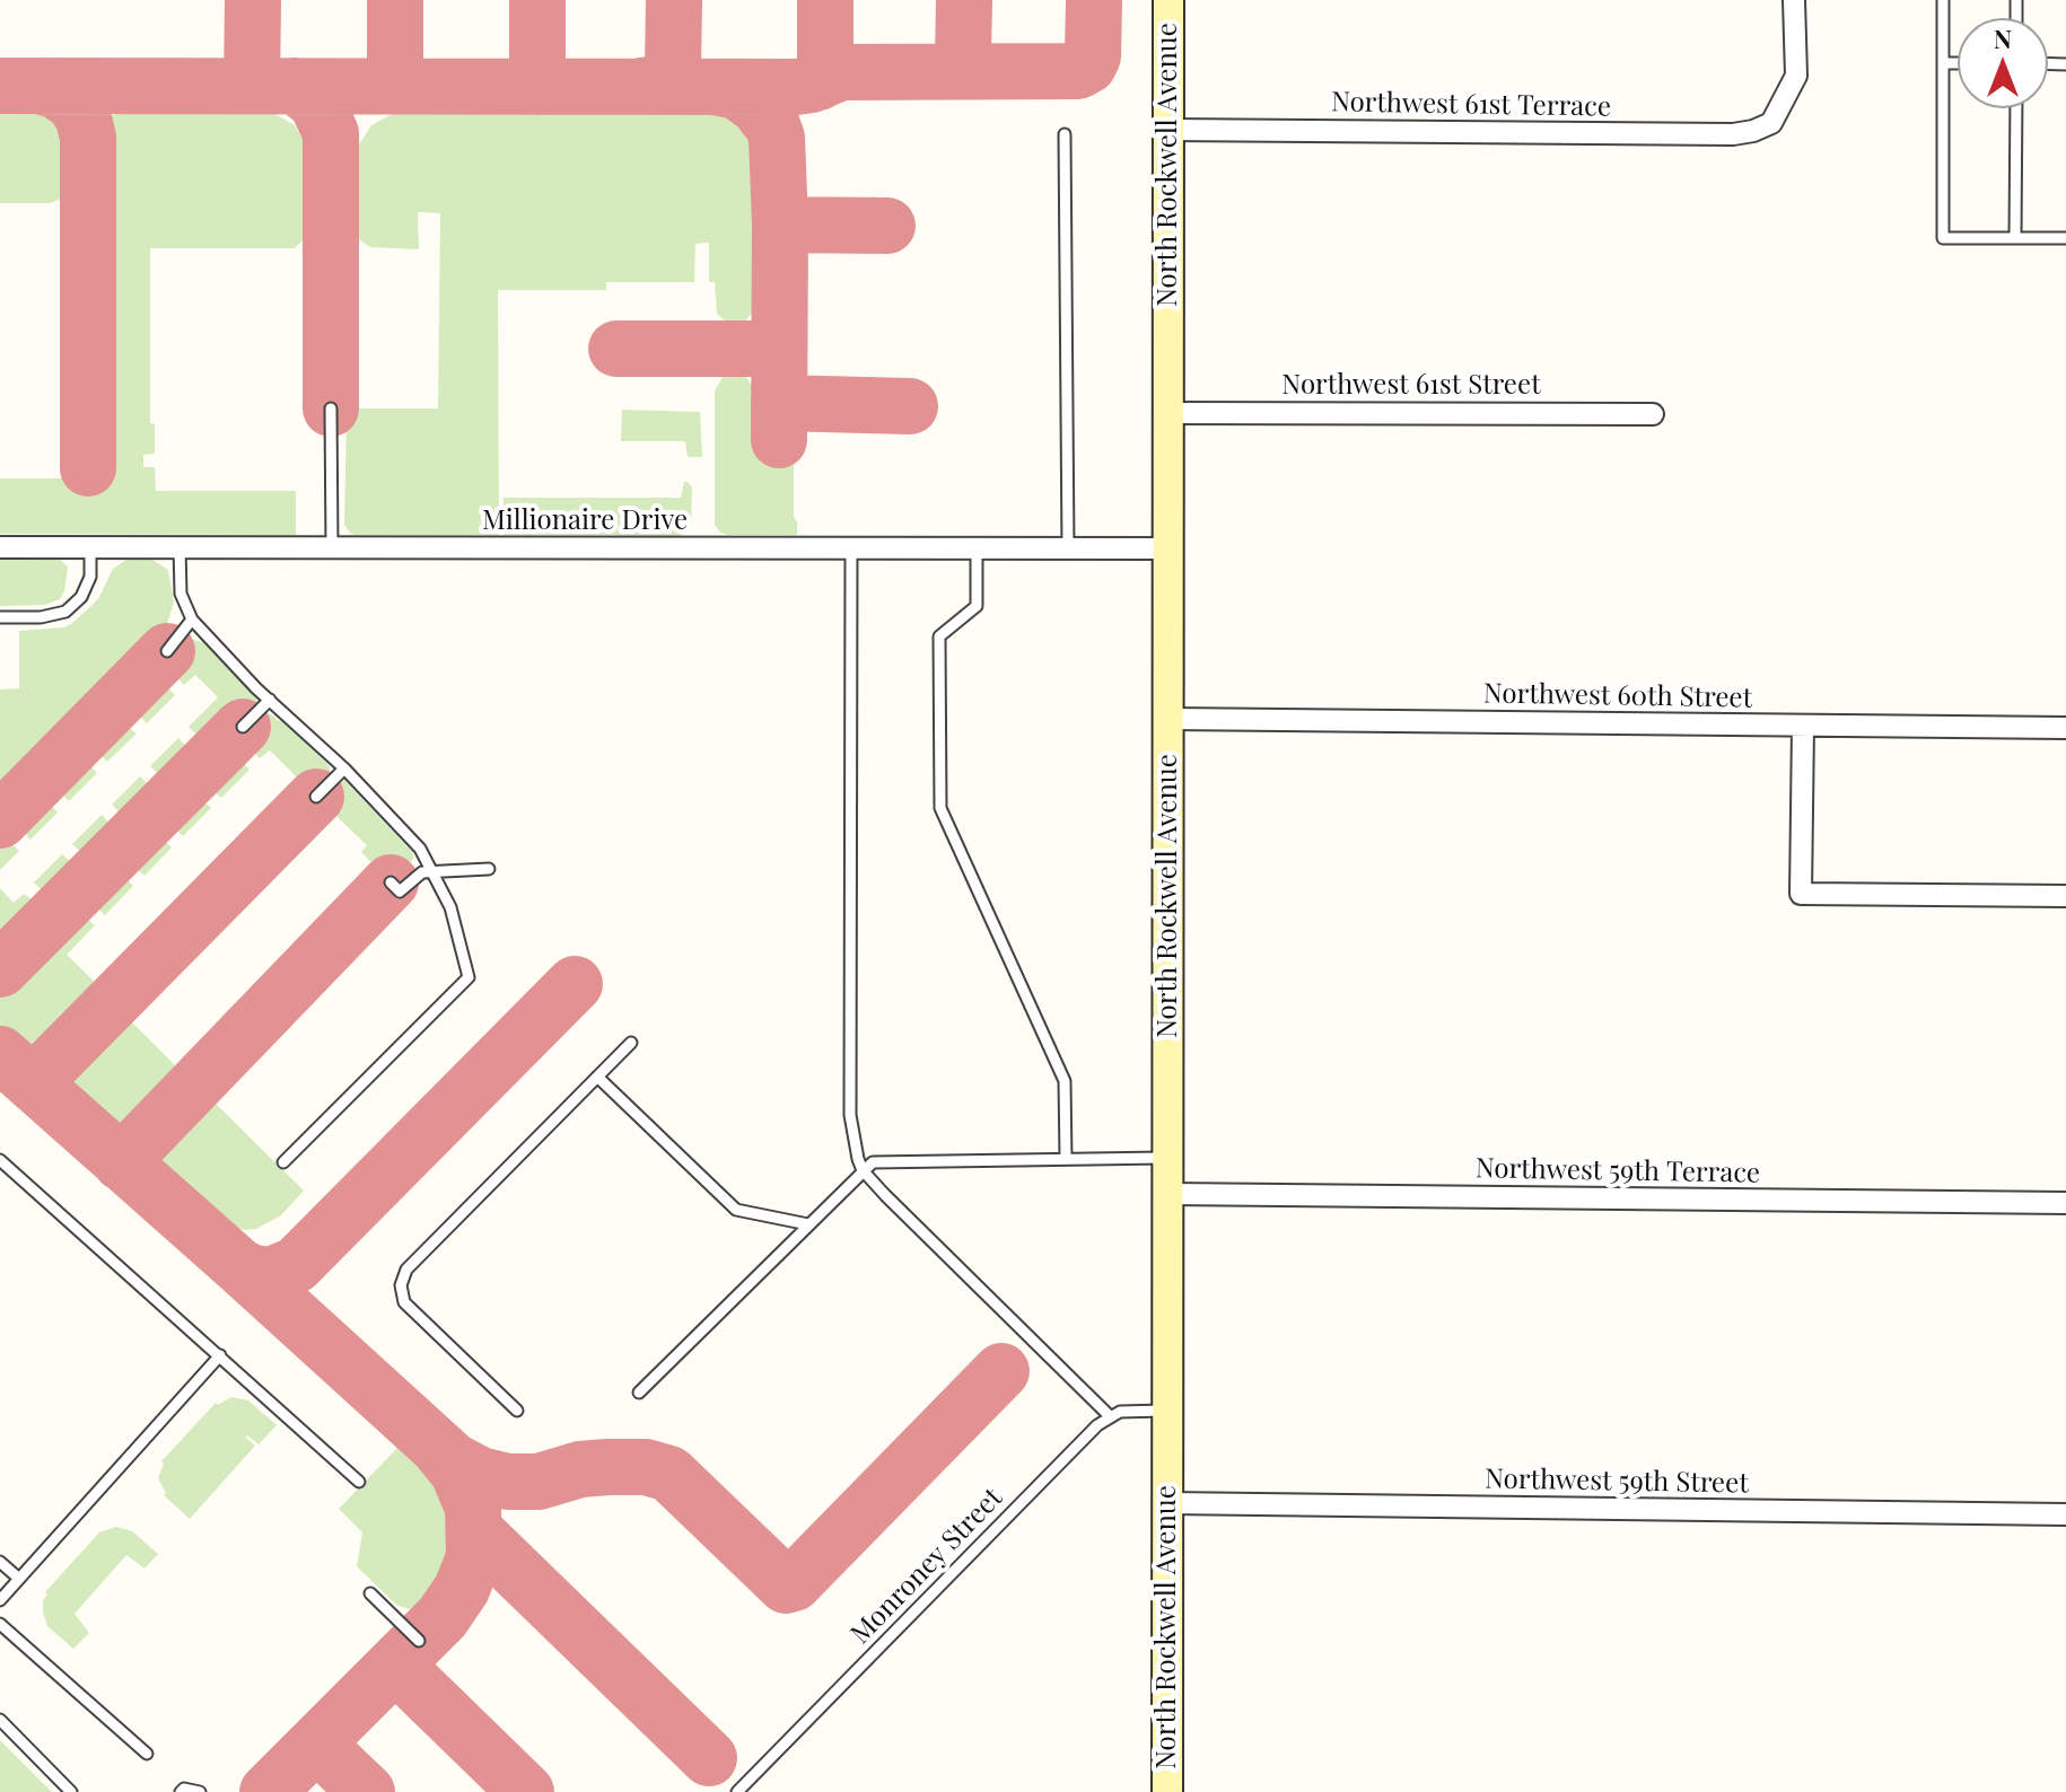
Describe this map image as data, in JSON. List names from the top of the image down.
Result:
{
  "streets": {
    "main road": ["North Rockwell Avenue"],
    "street": [
      "Northwest 61st Terrace",
      "Northwest 61st Street",
      "Millionaire Drive",
      "Northwest 60th Street",
      "Northwest 59th Terrace",
      "Northwest 59th Street"
    ],
    "lane": ["Monroney Street"]
  },
  "crossings": [
    ["Northwest 61st Terrace", "North Rockwell Avenue"],
    ["North Rockwell Avenue", "Northwest 61st Street"],
    ["North Rockwell Avenue", "Millionaire Drive"],
    ["North Rockwell Avenue", "Northwest 60th Street"],
    ["North Rockwell Avenue", "Northwest 59th Terrace"],
    ["North Rockwell Avenue", "Northwest 59th Street"]
  ],
  "north": "top"
}
